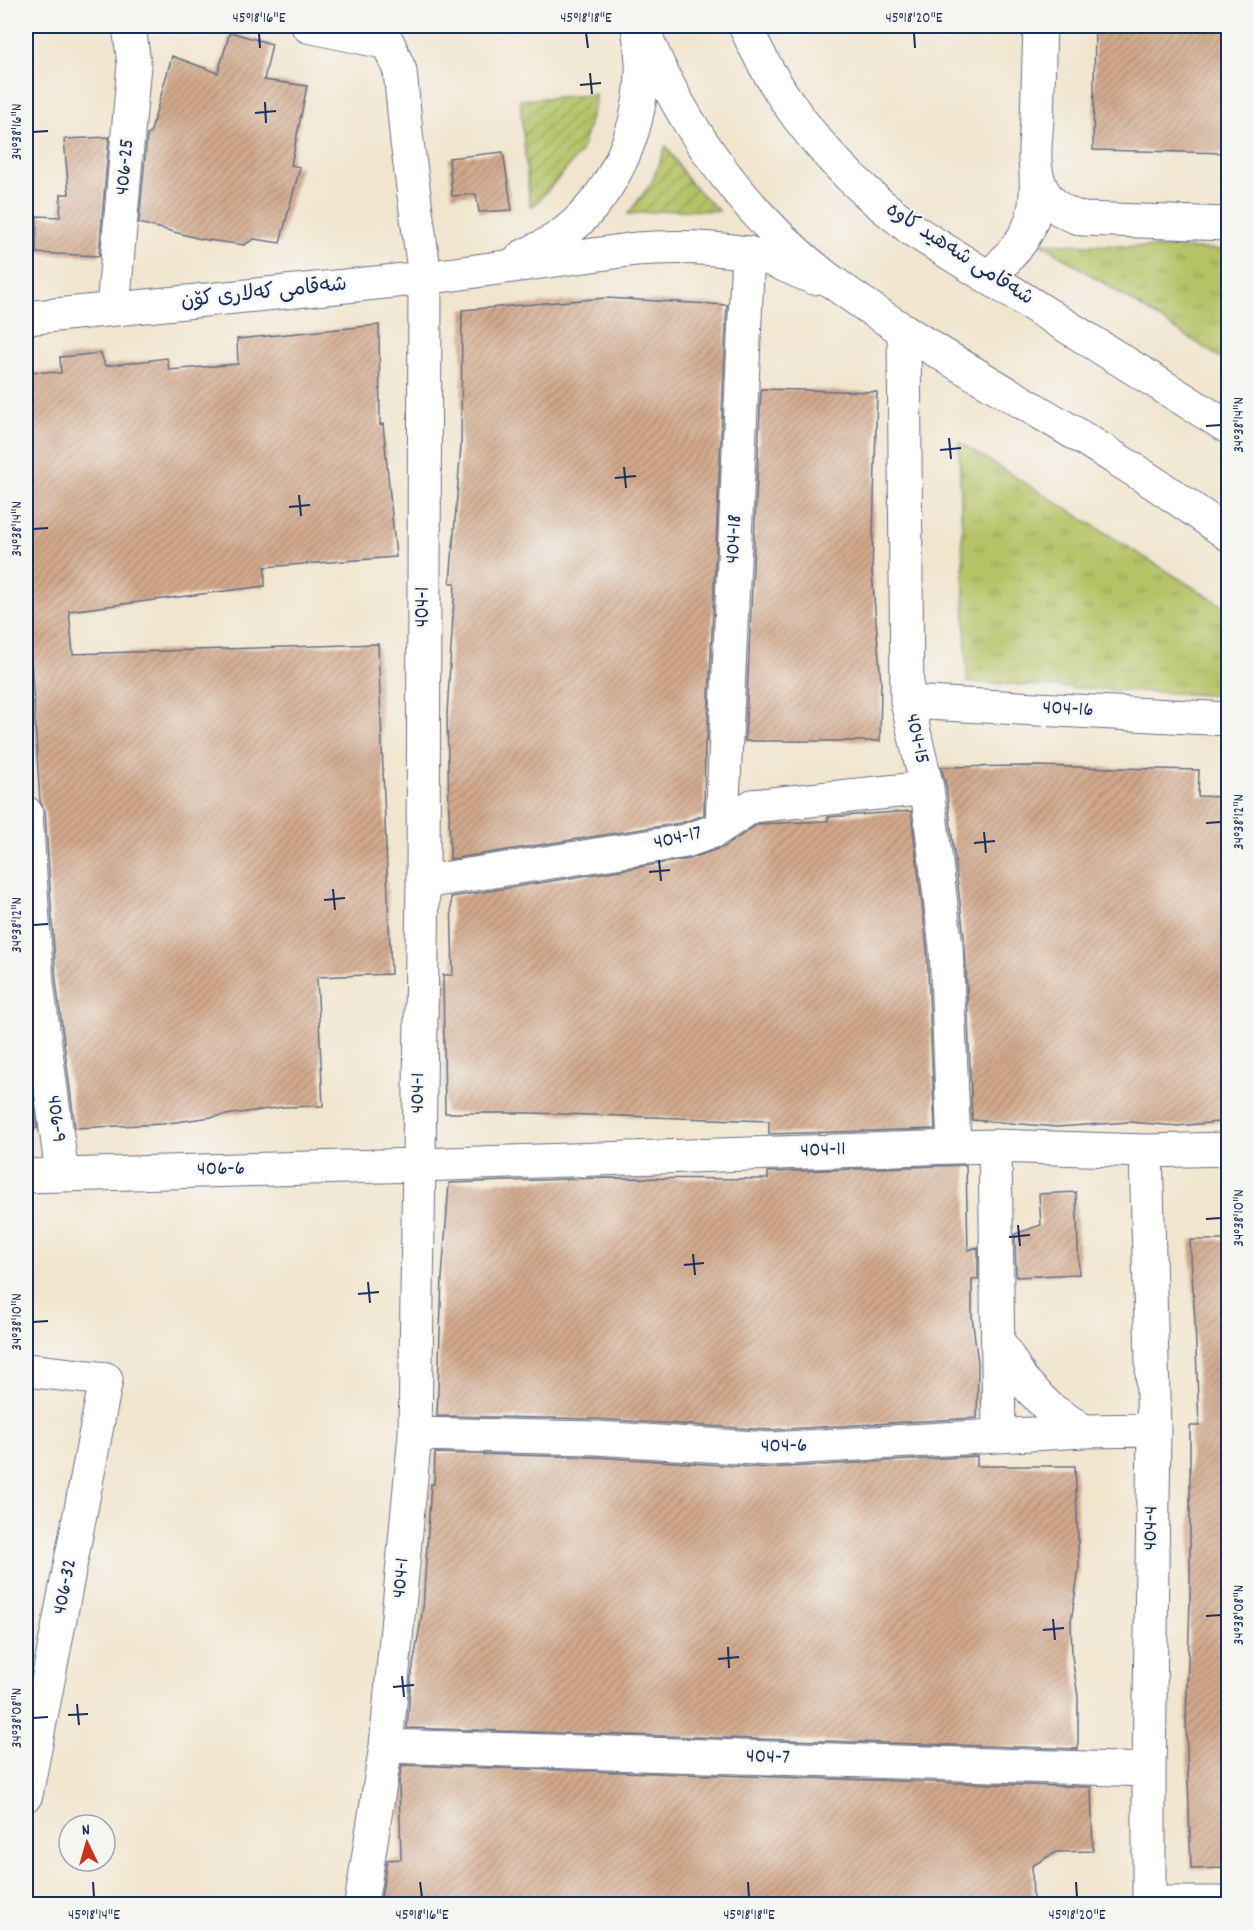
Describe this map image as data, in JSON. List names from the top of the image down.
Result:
{
  "streets": {
    "street": [
      "406-25",
      "شەقامی شەهید کاوە",
      "شەقامی کەلاری کۆن",
      "404-18",
      "404-1",
      "404-16",
      "404-15",
      "404-17",
      "406-9",
      "404-11",
      "406-6",
      "404-6",
      "404-4",
      "406-32",
      "404-7"
    ]
  },
  "crossings": [
    ["406-25", "شەقامی کەلاری کۆن"],
    ["شەقامی کەلاری کۆن", "404-18"],
    ["شەقامی کەلاری کۆن", "404-1"],
    ["404-18", "404-17"],
    ["404-1", "404-17"],
    ["404-1", "404-11"],
    ["404-1", "406-6"],
    ["404-1", "404-6"],
    ["404-1", "404-7"],
    ["404-16", "404-15"],
    ["404-15", "404-17"],
    ["404-15", "404-11"],
    ["406-9", "406-6"],
    ["404-11", "406-6"],
    ["404-11", "404-4"],
    ["404-6", "404-4"],
    ["404-4", "404-7"]
  ],
  "north": "top",
  "coordinates": [
    "45°18'16\"E",
    "45°18'18\"E",
    "45°18'20\"E",
    "34°38'16\"N",
    "34°38'14\"N",
    "34°38'12\"N",
    "34°38'10\"N",
    "34°38'08\"N",
    "45°18'14\"E"
  ]
}
